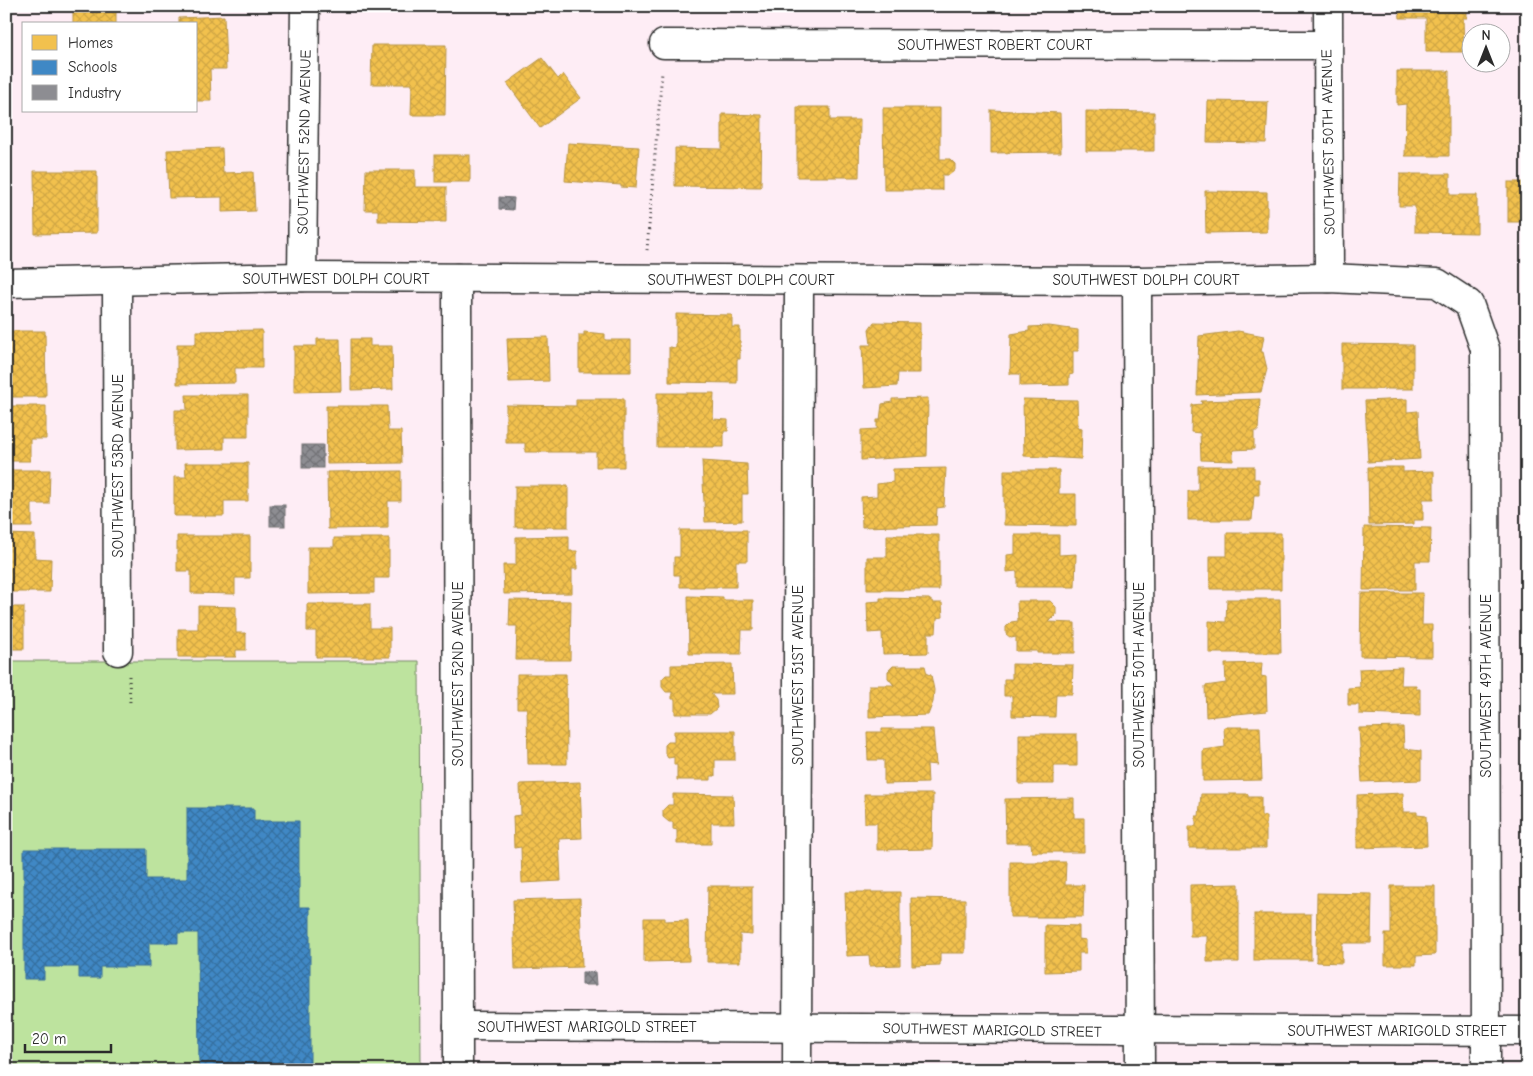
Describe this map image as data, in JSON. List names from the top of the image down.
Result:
{
  "streets": {
    "street": [
      "SOUTHWEST ROBERT COURT",
      "SOUTHWEST 52ND AVENUE",
      "SOUTHWEST 50TH AVENUE",
      "SOUTHWEST DOLPH COURT",
      "SOUTHWEST 53RD AVENUE",
      "SOUTHWEST 51ST AVENUE",
      "SOUTHWEST 49TH AVENUE",
      "SOUTHWEST MARIGOLD STREET"
    ]
  },
  "crossings": [
    ["SOUTHWEST ROBERT COURT", "SOUTHWEST 50TH AVENUE"],
    ["SOUTHWEST 52ND AVENUE", "SOUTHWEST DOLPH COURT"],
    ["SOUTHWEST 52ND AVENUE", "SOUTHWEST MARIGOLD STREET"],
    ["SOUTHWEST 50TH AVENUE", "SOUTHWEST DOLPH COURT"],
    ["SOUTHWEST 50TH AVENUE", "SOUTHWEST MARIGOLD STREET"],
    ["SOUTHWEST DOLPH COURT", "SOUTHWEST 53RD AVENUE"],
    ["SOUTHWEST DOLPH COURT", "SOUTHWEST 51ST AVENUE"],
    ["SOUTHWEST DOLPH COURT", "SOUTHWEST 49TH AVENUE"],
    ["SOUTHWEST 51ST AVENUE", "SOUTHWEST MARIGOLD STREET"],
    ["SOUTHWEST 49TH AVENUE", "SOUTHWEST MARIGOLD STREET"]
  ],
  "legend": ["Homes", "Schools", "Industry"],
  "scale_bar": "20 m",
  "north": "top"
}
